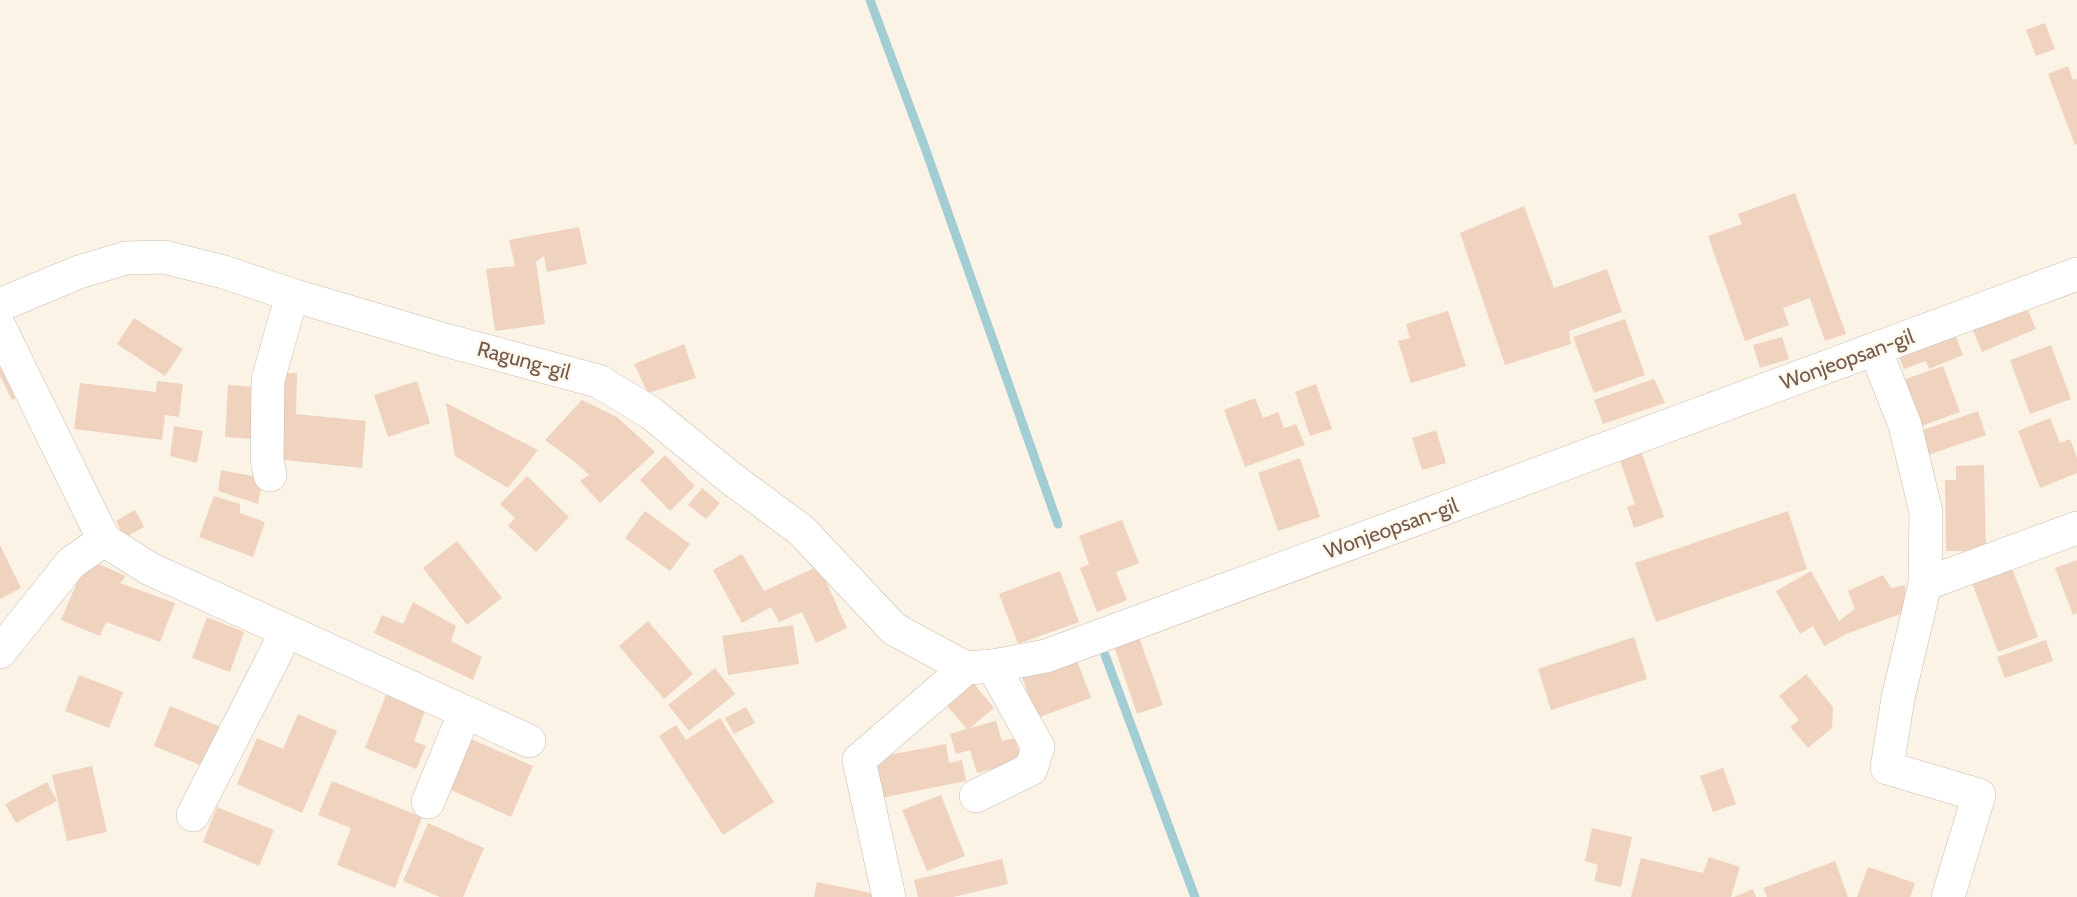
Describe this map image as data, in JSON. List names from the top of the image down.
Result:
{
  "streets": {
    "street": ["Wonjeopsan-gil", "Ragung-gil"]
  },
  "crossings": [
    ["Wonjeopsan-gil", "Ragung-gil"]
  ]
}
